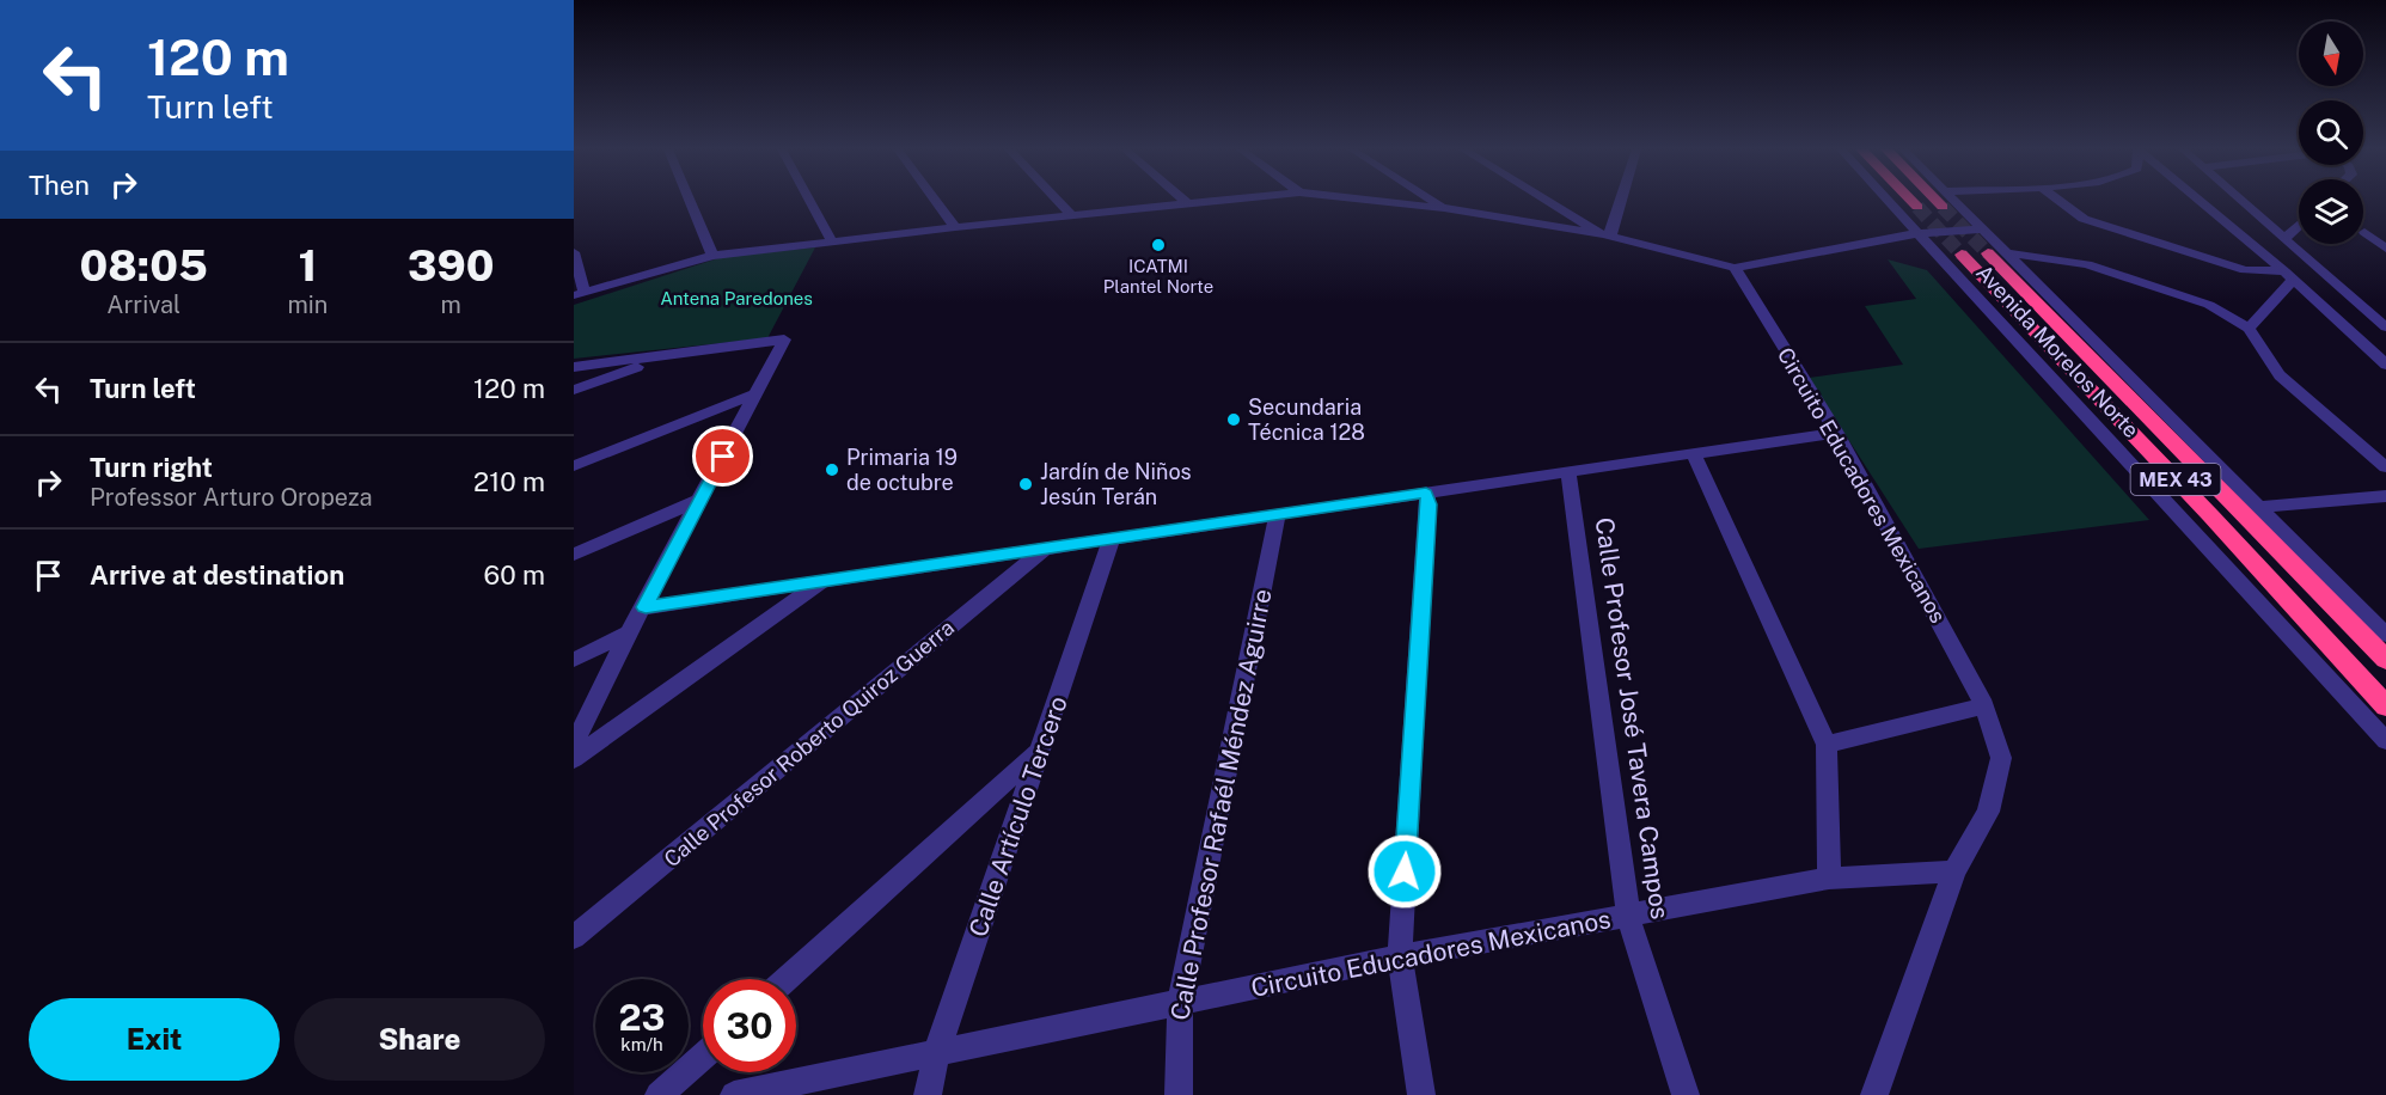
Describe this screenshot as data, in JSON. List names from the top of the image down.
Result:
{
  "streets": {
    "highway": ["MEX 43"],
    "street": [
      "Avenida Morelos Norte",
      "Circuito Educadores Mexicanos",
      "Calle Profesor José Tavera Campos",
      "Calle Profesor Roberto Quiroz Guerra",
      "Calle Profesor Rafaél Méndez Aguirre",
      "Calle Artículo Tercero"
    ]
  },
  "crossings": [
    ["Circuito Educadores Mexicanos", "Calle Profesor José Tavera Campos"],
    ["Circuito Educadores Mexicanos", "Calle Profesor Rafaél Méndez Aguirre"],
    ["Circuito Educadores Mexicanos", "Calle Artículo Tercero"]
  ],
  "parks": ["Antena Paredones"],
  "places": [
    "ICATMI Plantel Norte",
    "Secundaria Técnica 128",
    "Primaria 19 de octubre",
    "Jardín de Niños Jesún Terán"
  ],
  "north": "bottom",
  "page": {
    "turn": ["120 m", "Turn left"],
    "then": "Then",
    "eta": [
      "08:05",
      "Arrival",
      "1",
      "min",
      "390",
      "m"
    ],
    "list": [
      {
        "name": "Turn left",
        "value": "120 m"
      },
      {
        "name": "Turn right",
        "note": "Professor Arturo Oropeza",
        "value": "210 m"
      },
      {
        "name": "Arrive at destination",
        "value": "60 m"
      }
    ],
    "speed": "23 km/h",
    "limit": "30",
    "buttons": ["Exit", "Share"]
  }
}
